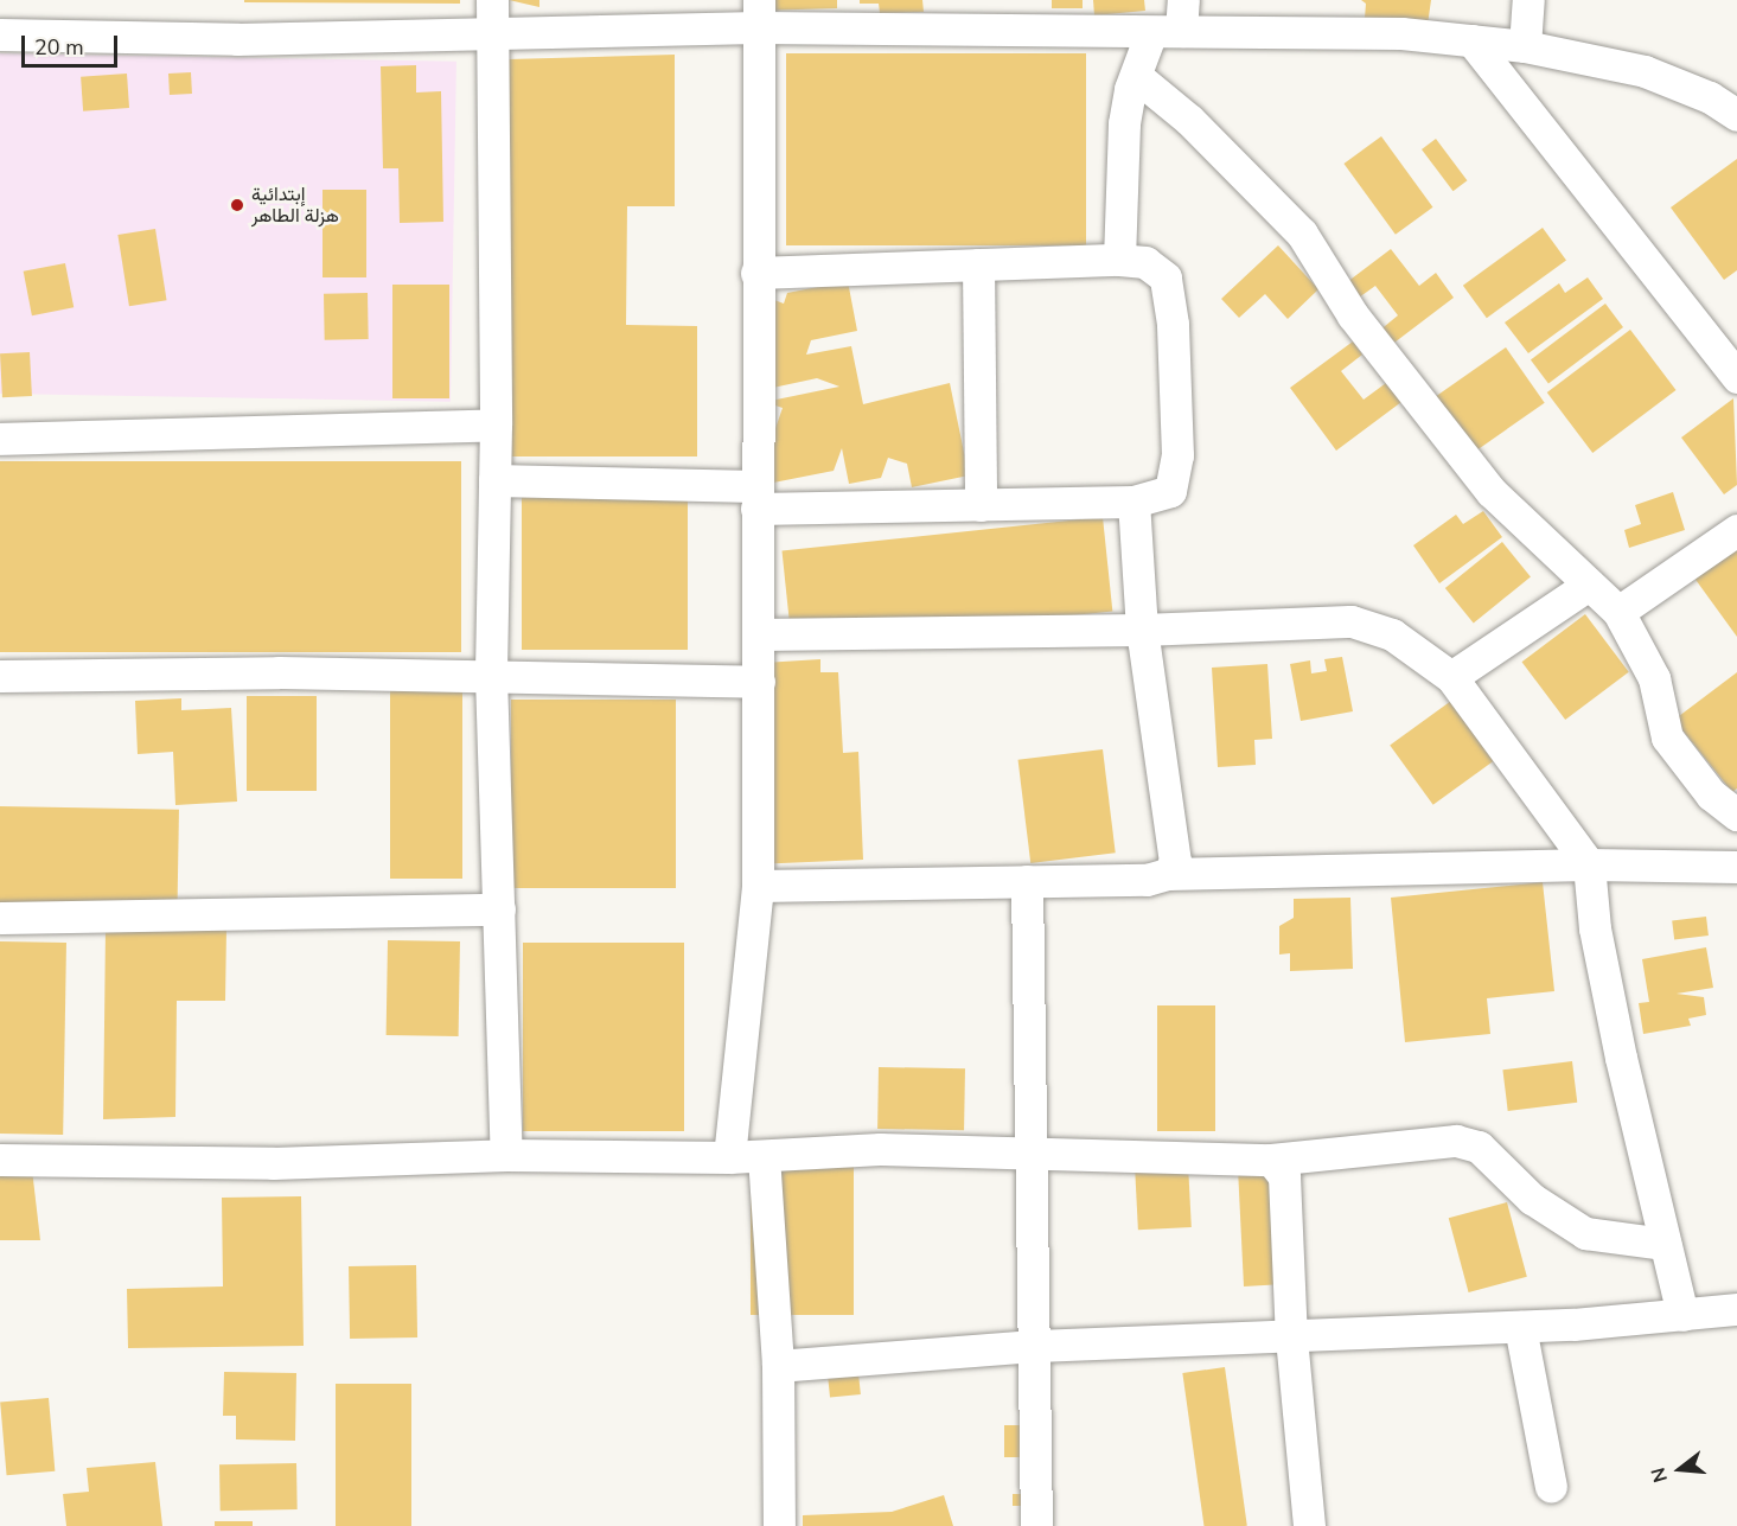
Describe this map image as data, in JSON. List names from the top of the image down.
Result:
{
  "places": ["إبتدائية هزلة الطاهر"],
  "scale_bar": "20 m",
  "north": "left"
}
